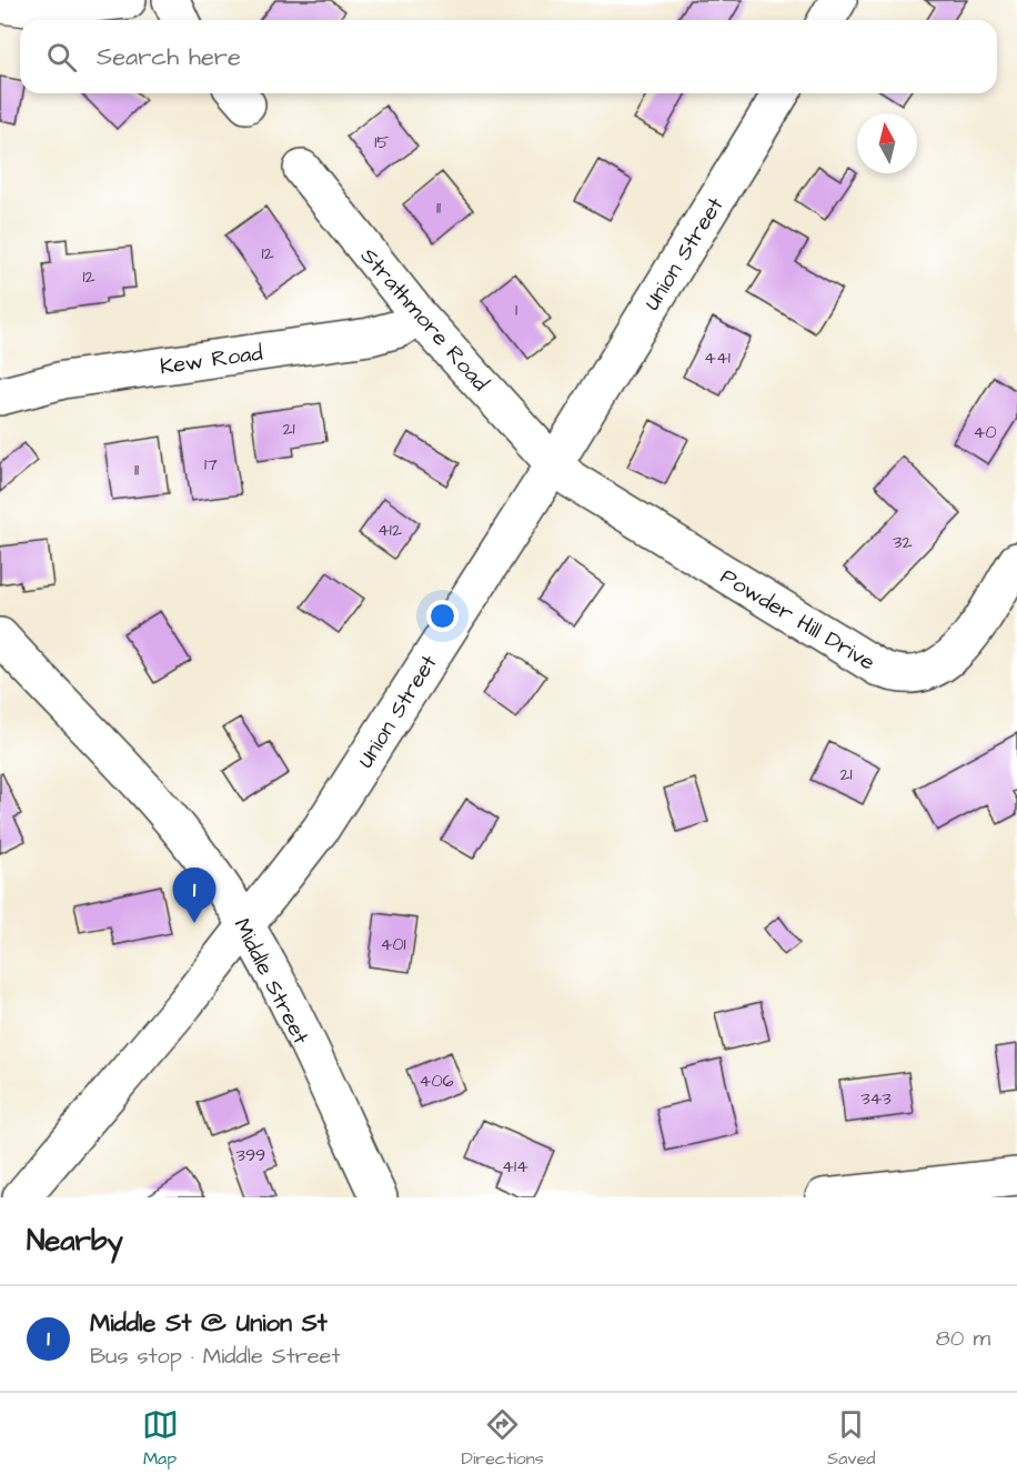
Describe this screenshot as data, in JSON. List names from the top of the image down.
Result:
{
  "streets": {
    "street": [
      "Union Street",
      "Strathmore Road",
      "Kew Road",
      "Powder Hill Drive",
      "Middle Street"
    ]
  },
  "crossings": [
    ["Union Street", "Strathmore Road"],
    ["Union Street", "Powder Hill Drive"],
    ["Union Street", "Middle Street"],
    ["Strathmore Road", "Kew Road"],
    ["Strathmore Road", "Powder Hill Drive"]
  ],
  "house_numbers": [
    "15",
    "11",
    "12",
    "12",
    "1",
    "441",
    "21",
    "40",
    "17",
    "11",
    "412",
    "32",
    "21",
    "401",
    "406",
    "343",
    "399",
    "414"
  ],
  "north": "top",
  "page": {
    "search": "Search here",
    "pins": "1",
    "heading": "Nearby",
    "list": [
      {
        "mark": "1",
        "name": "Middle St @ Union St",
        "note": "Bus stop · Middle Street",
        "value": "80 m"
      }
    ],
    "nav": ["Map", "Directions", "Saved"]
  }
}
